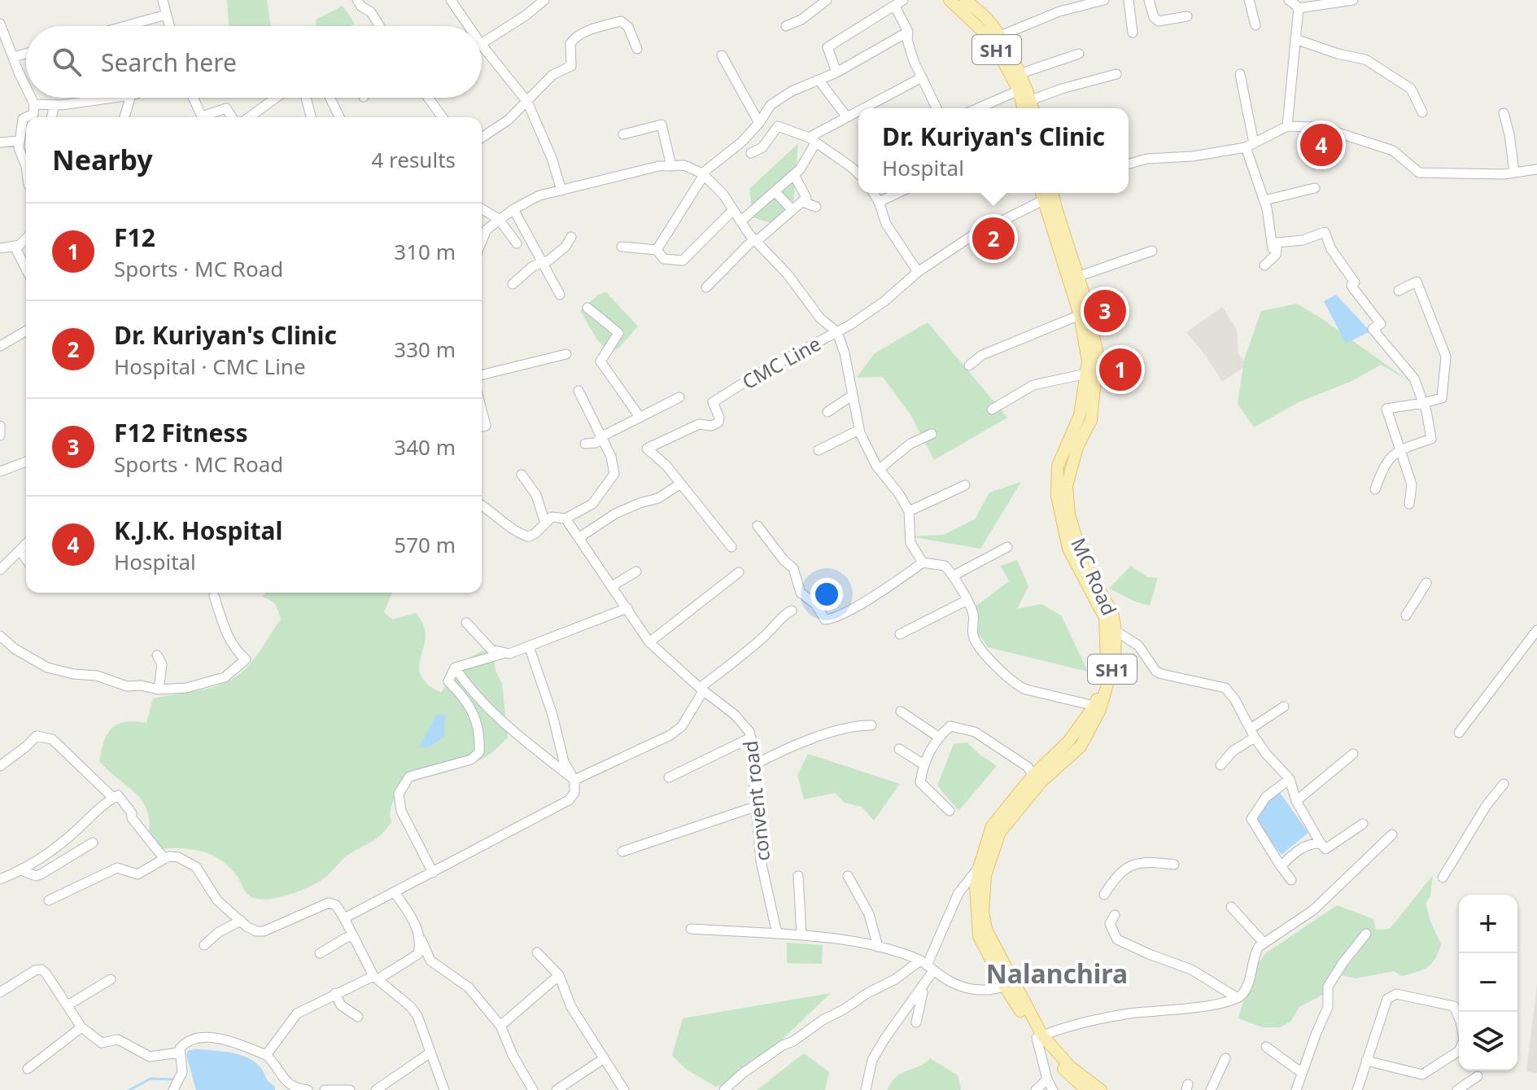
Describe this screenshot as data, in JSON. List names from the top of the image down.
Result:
{
  "streets": {
    "main road": ["SH1", "MC Road"],
    "street": ["CMC Line", "convent road"]
  },
  "districts": ["Nalanchira"],
  "page": {
    "search": "Search here",
    "popup": ["Dr. Kuriyan's Clinic", "Hospital"],
    "heading": ["Nearby", "4 results"],
    "pins": [
      "4",
      "2",
      "3",
      "1"
    ],
    "list": [
      {
        "mark": "1",
        "name": "F12",
        "note": "Sports · MC Road",
        "value": "310 m"
      },
      {
        "mark": "2",
        "name": "Dr. Kuriyan's Clinic",
        "note": "Hospital · CMC Line",
        "value": "330 m"
      },
      {
        "mark": "3",
        "name": "F12 Fitness",
        "note": "Sports · MC Road",
        "value": "340 m"
      },
      {
        "mark": "4",
        "name": "K.J.K. Hospital",
        "note": "Hospital",
        "value": "570 m"
      }
    ],
    "map_buttons": ["+", "−"]
  }
}
